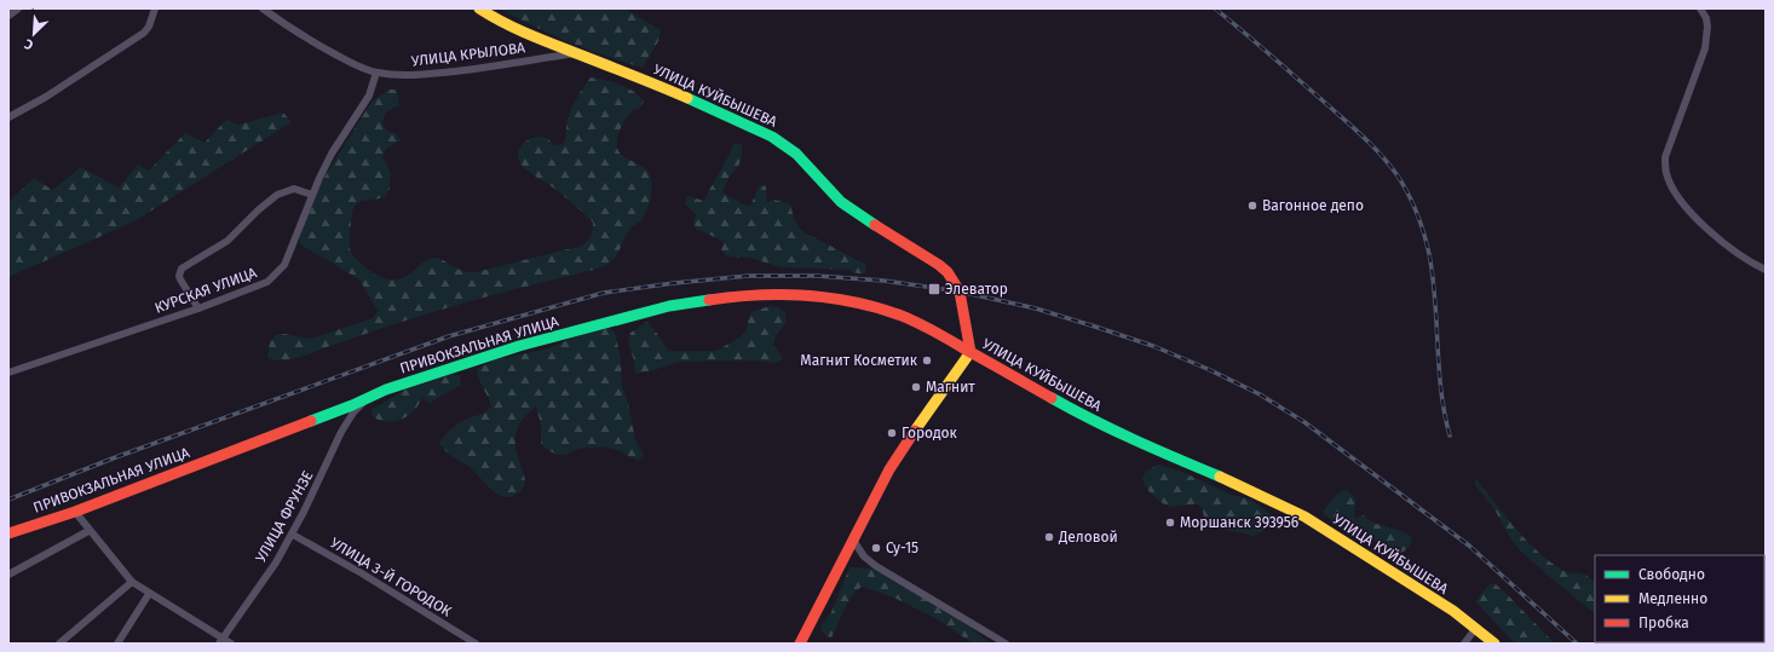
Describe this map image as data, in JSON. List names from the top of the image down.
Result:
{
  "streets": {
    "street": [
      "УЛИЦА КРЫЛОВА",
      "УЛИЦА КУЙБЫШЕВА",
      "КУРСКАЯ УЛИЦА",
      "ПРИВОКЗАЛЬНАЯ УЛИЦА",
      "УЛИЦА ФРУНЗЕ",
      "УЛИЦА 3-Й ГОРОДОК"
    ]
  },
  "crossings": [
    ["УЛИЦА КРЫЛОВА", "УЛИЦА КУЙБЫШЕВА"],
    ["УЛИЦА КРЫЛОВА", "КУРСКАЯ УЛИЦА"],
    ["УЛИЦА КУЙБЫШЕВА", "ПРИВОКЗАЛЬНАЯ УЛИЦА"],
    ["ПРИВОКЗАЛЬНАЯ УЛИЦА", "УЛИЦА ФРУНЗЕ"],
    ["УЛИЦА ФРУНЗЕ", "УЛИЦА 3-Й ГОРОДОК"]
  ],
  "places": {
    "other": [
      "Вагонное депо",
      "Магнит Косметик",
      "Магнит",
      "Городок",
      "Моршанск 393956",
      "Деловой",
      "Су-15"
    ],
    "transit": ["Элеватор"]
  },
  "legend": ["Свободно", "Медленно", "Пробка"],
  "north": "bottom left"
}
